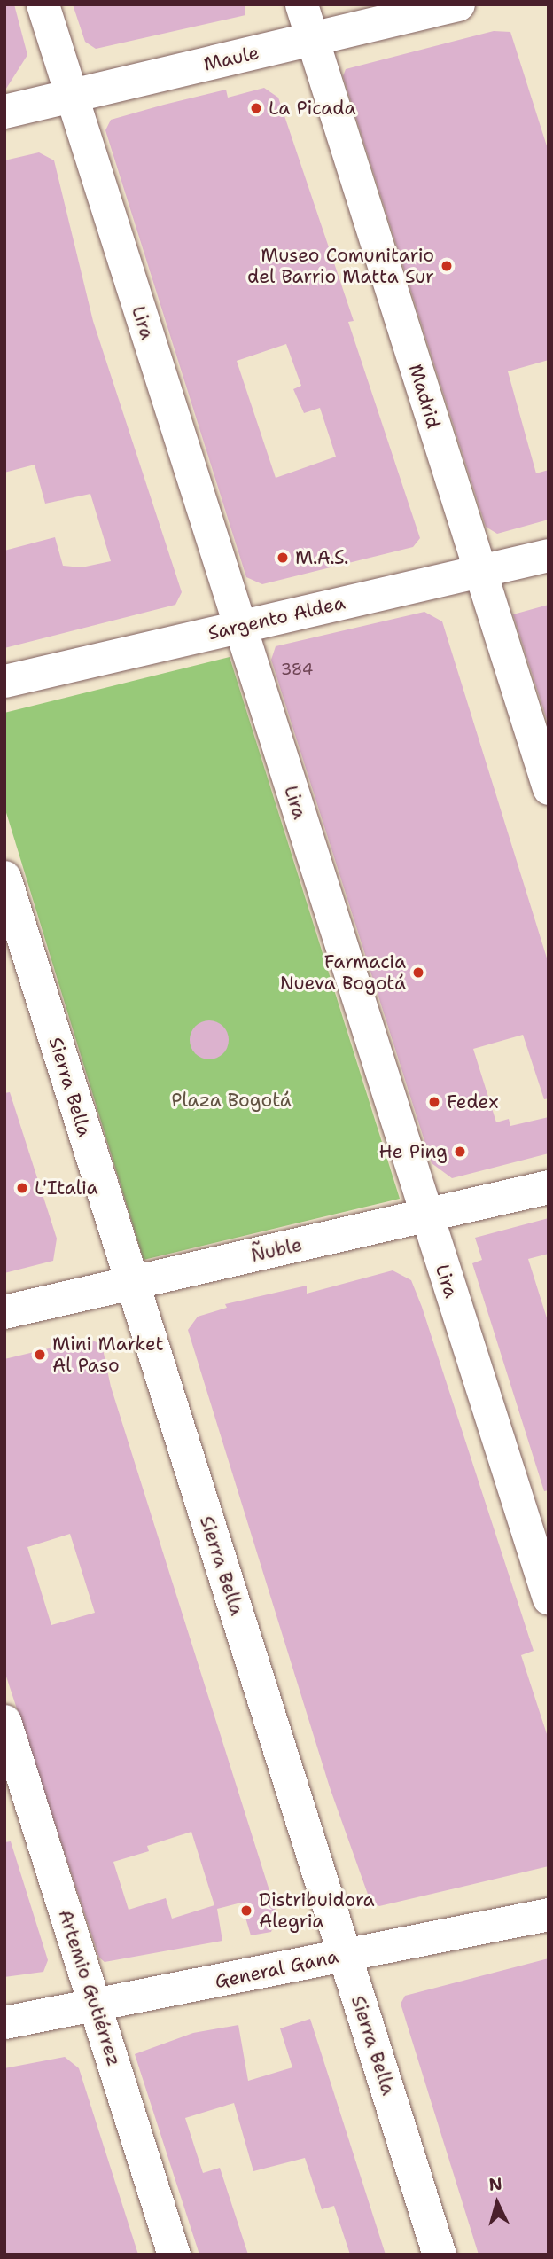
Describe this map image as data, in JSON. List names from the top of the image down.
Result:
{
  "streets": {
    "main road": ["Maule", "Sierra Bella", "Ñuble"],
    "street": [
      "Lira",
      "Madrid",
      "Sargento Aldea",
      "General Gana",
      "Artemio Gutiérrez"
    ]
  },
  "crossings": [
    ["Maule", "Lira"],
    ["Maule", "Madrid"],
    ["Lira", "Sargento Aldea"],
    ["Lira", "Ñuble"],
    ["Madrid", "Sargento Aldea"],
    ["Sierra Bella", "Ñuble"],
    ["Sierra Bella", "General Gana"],
    ["General Gana", "Artemio Gutiérrez"]
  ],
  "parks": ["Plaza Bogotá"],
  "places": [
    "La Picada",
    "Museo Comunitario del Barrio Matta Sur",
    "M.A.S.",
    "Farmacia Nueva Bogotá",
    "Fedex",
    "He Ping",
    "L'Italia",
    "Mini Market Al Paso",
    "Distribuidora Alegria"
  ],
  "house_numbers": ["384"],
  "north": "top"
}
